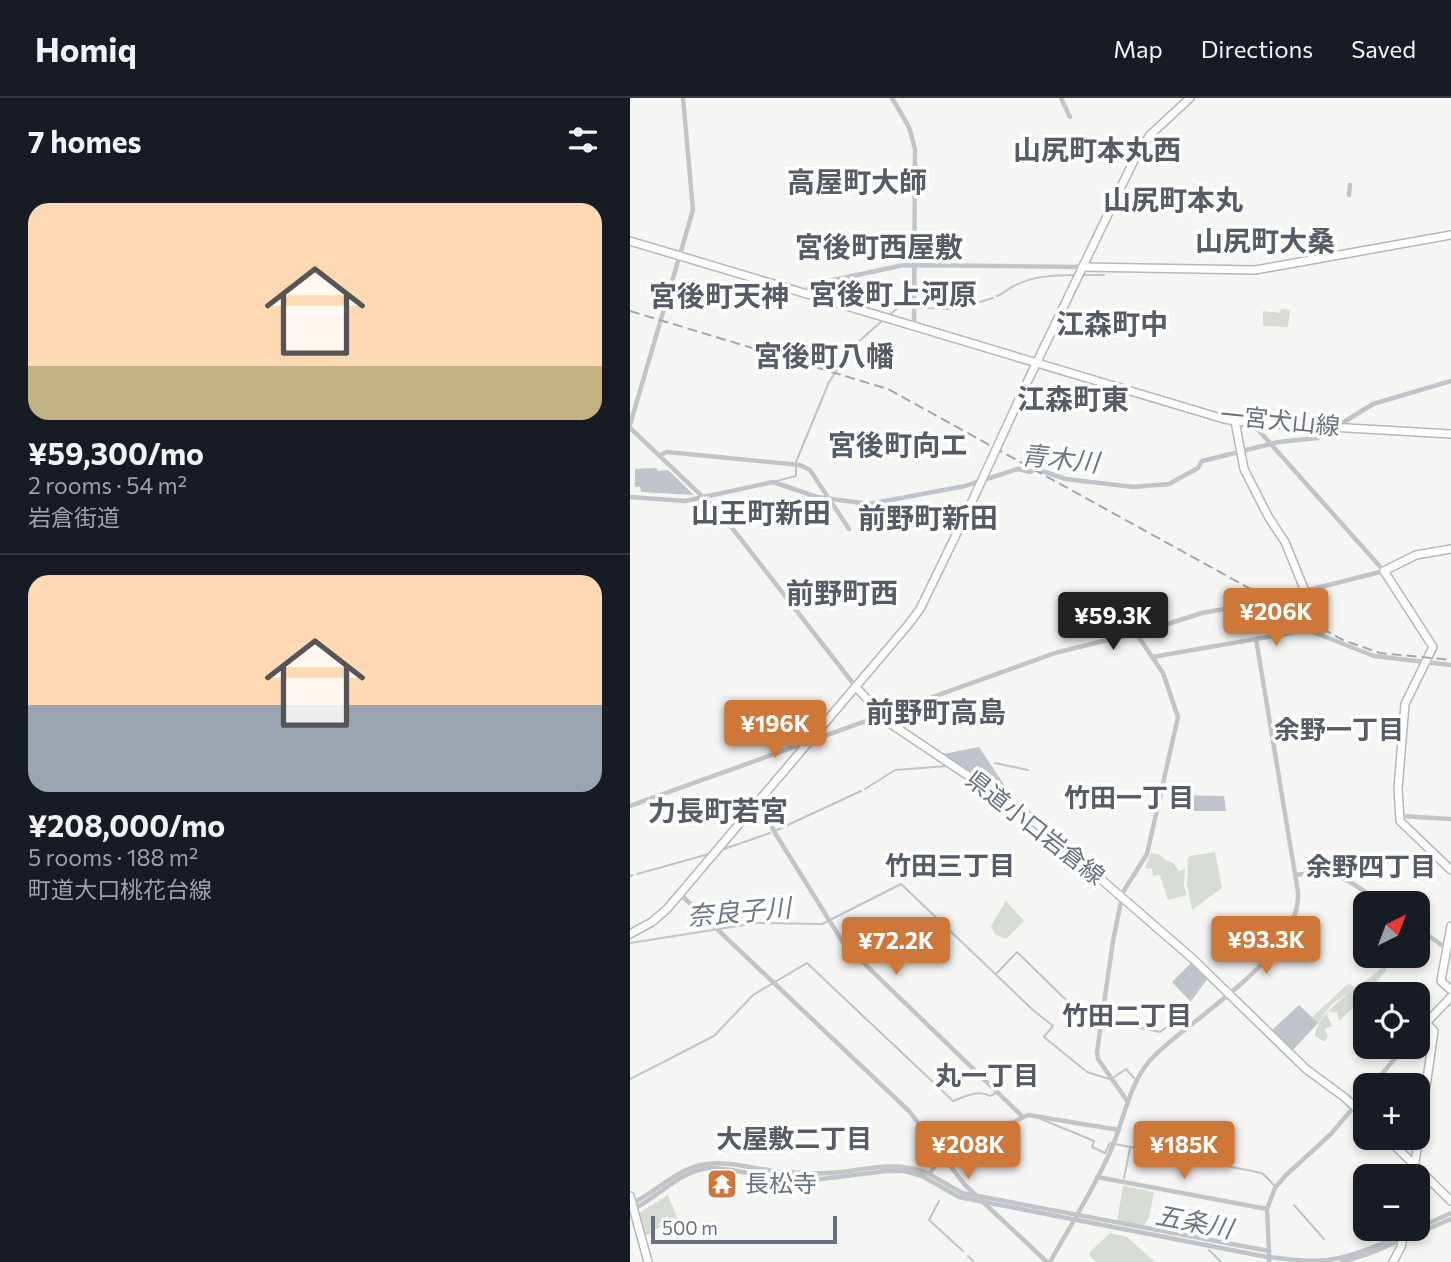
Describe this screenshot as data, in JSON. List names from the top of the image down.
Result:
{
  "streets": {
    "main road": ["一宮犬山線", "県道小口岩倉線"]
  },
  "districts": [
    "山尻町本丸西",
    "高屋町大師",
    "山尻町本丸",
    "山尻町大桑",
    "宮後町西屋敷",
    "宮後町上河原",
    "宮後町天神",
    "江森町中",
    "宮後町八幡",
    "江森町東",
    "宮後町向エ",
    "山王町新田",
    "前野町新田",
    "前野町西",
    "前野町高島",
    "余野一丁目",
    "竹田一丁目",
    "力長町若宮",
    "竹田三丁目",
    "余野四丁目",
    "竹田二丁目",
    "丸一丁目",
    "大屋敷二丁目"
  ],
  "water": ["青木川", "奈良子川", "五条川"],
  "places": {
    "temple": ["長松寺"]
  },
  "scale_bar": "500 m",
  "north": "top right",
  "page": {
    "header": "Homiq",
    "nav": ["Map", "Directions", "Saved"],
    "heading": "7 homes",
    "list": [
      {
        "name": "¥59,300/mo",
        "note": "2 rooms · 54 m² · 岩倉街道"
      },
      {
        "name": "¥208,000/mo",
        "note": "5 rooms · 188 m² · 町道大口桃花台線"
      }
    ],
    "price": [
      "¥206K",
      "¥59.3K",
      "¥196K",
      "¥93.3K",
      "¥72.2K",
      "¥208K",
      "¥185K"
    ],
    "map_buttons": ["+", "−"],
    "scale": "500 m"
  }
}
